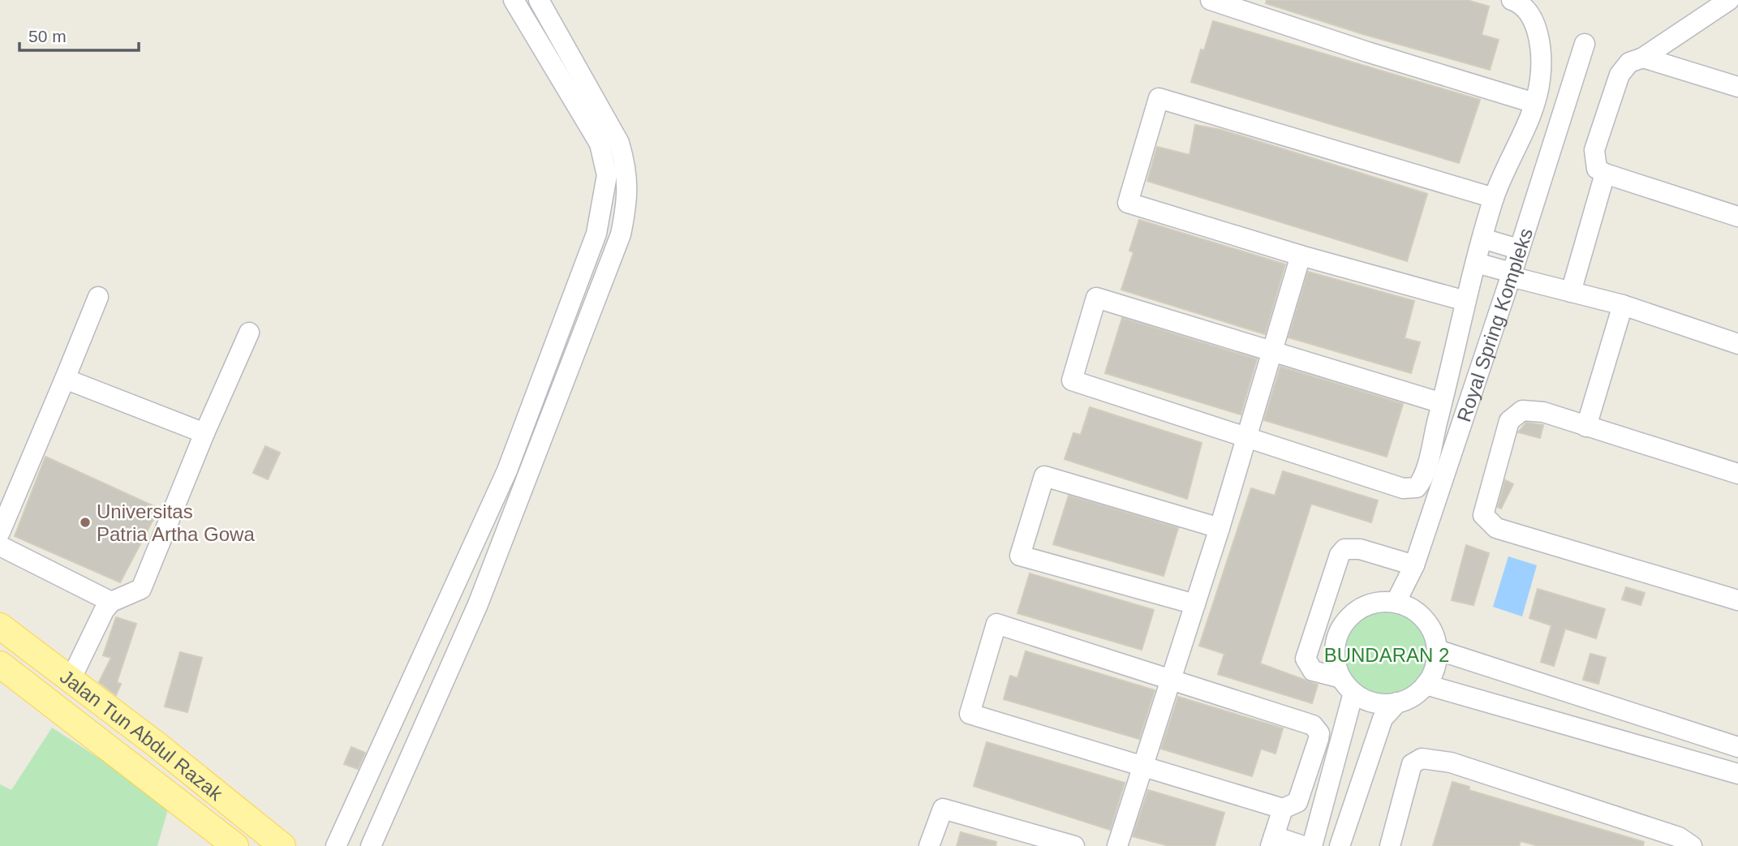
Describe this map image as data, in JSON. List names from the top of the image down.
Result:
{
  "streets": {
    "main road": ["Jalan Tun Abdul Razak"],
    "street": ["Royal Spring Kompleks"]
  },
  "parks": ["BUNDARAN 2"],
  "places": ["Universitas Patria Artha Gowa"],
  "scale_bar": "50 m"
}
